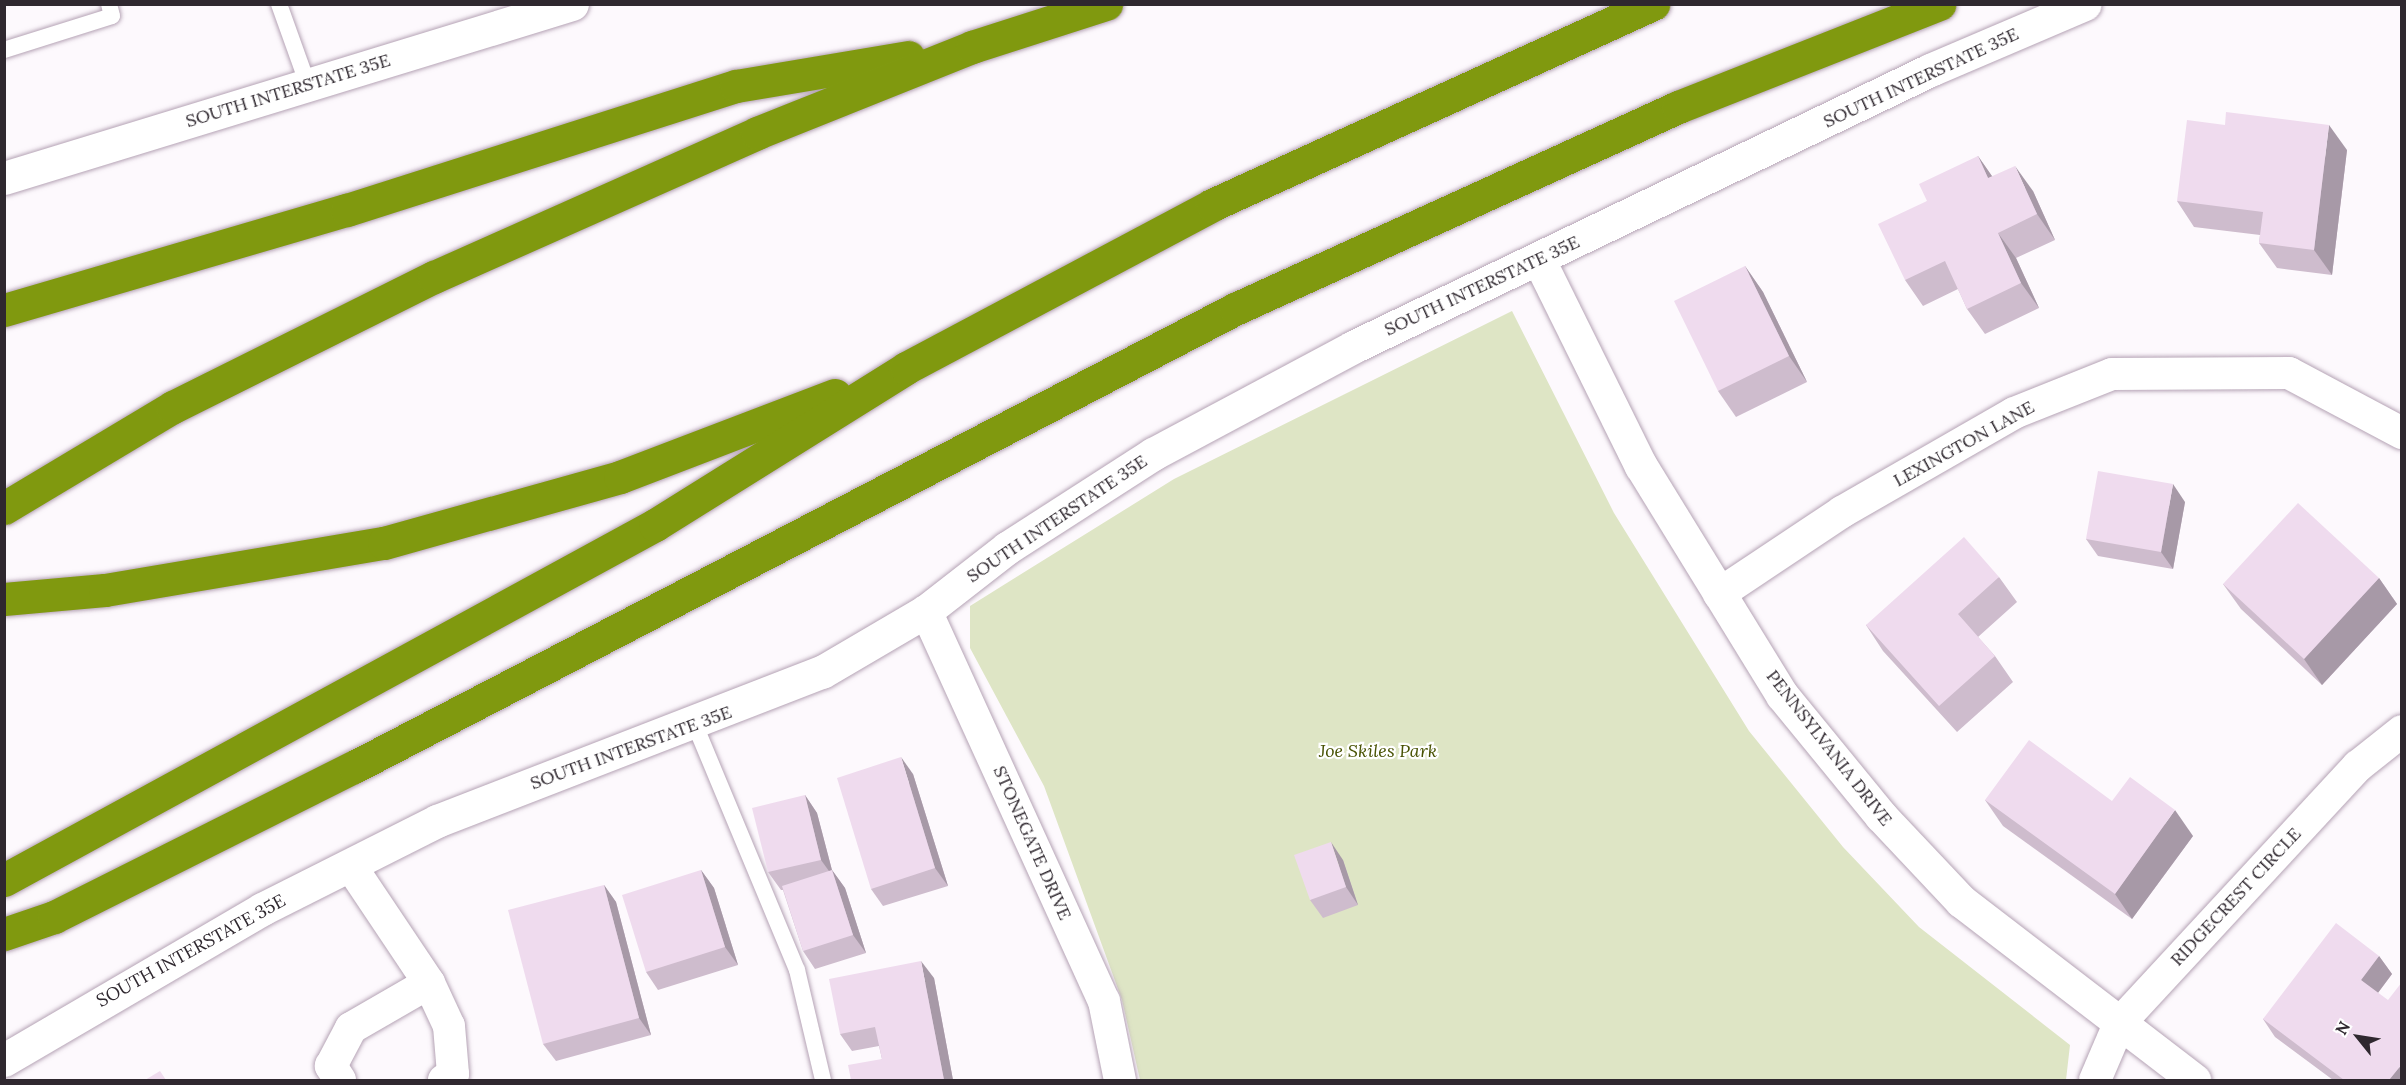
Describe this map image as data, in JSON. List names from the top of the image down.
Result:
{
  "streets": {
    "main road": ["SOUTH INTERSTATE 35E", "PENNSYLVANIA DRIVE"],
    "street": ["LEXINGTON LANE", "STONEGATE DRIVE", "RIDGECREST CIRCLE"]
  },
  "crossings": [
    ["SOUTH INTERSTATE 35E", "PENNSYLVANIA DRIVE"],
    ["SOUTH INTERSTATE 35E", "STONEGATE DRIVE"],
    ["LEXINGTON LANE", "PENNSYLVANIA DRIVE"],
    ["PENNSYLVANIA DRIVE", "RIDGECREST CIRCLE"]
  ],
  "parks": ["Joe Skiles Park"],
  "north": "top left"
}
